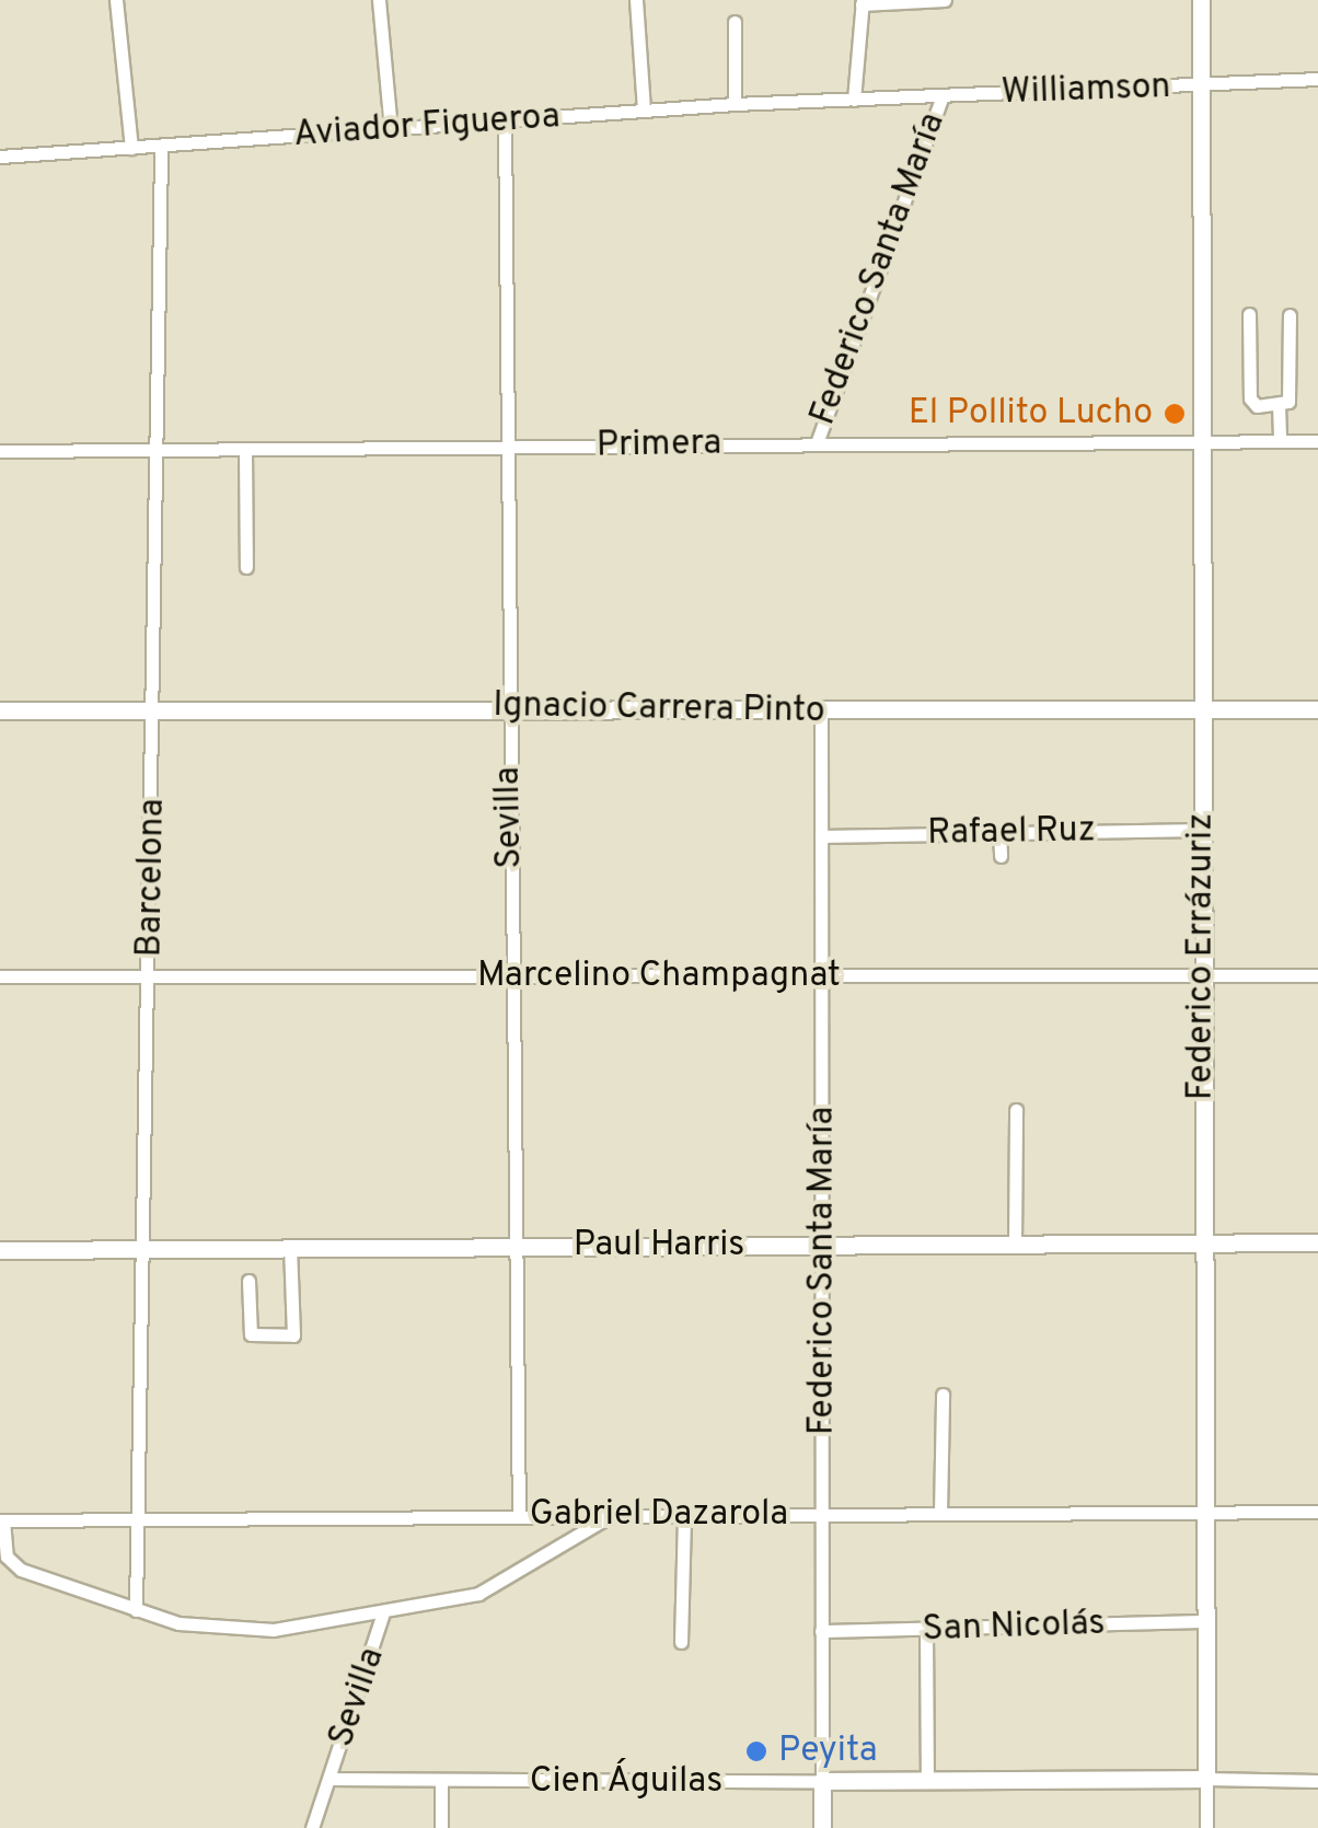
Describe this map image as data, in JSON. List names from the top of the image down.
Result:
{
  "streets": {
    "street": [
      "Williamson",
      "Aviador Figueroa",
      "Federico Santa María",
      "Primera",
      "Ignacio Carrera Pinto",
      "Sevilla",
      "Rafael Ruz",
      "Barcelona",
      "Federico Errázuriz",
      "Marcelino Champagnat",
      "Paul Harris",
      "Gabriel Dazarola",
      "San Nicolás",
      "Cien Águilas"
    ]
  },
  "crossings": [
    ["Williamson", "Aviador Figueroa"],
    ["Williamson", "Federico Santa María"],
    ["Williamson", "Federico Errázuriz"],
    ["Aviador Figueroa", "Sevilla"],
    ["Aviador Figueroa", "Barcelona"],
    ["Federico Santa María", "Primera"],
    ["Federico Santa María", "Ignacio Carrera Pinto"],
    ["Federico Santa María", "Rafael Ruz"],
    ["Federico Santa María", "Marcelino Champagnat"],
    ["Federico Santa María", "Paul Harris"],
    ["Federico Santa María", "Gabriel Dazarola"],
    ["Federico Santa María", "San Nicolás"],
    ["Federico Santa María", "Cien Águilas"],
    ["Primera", "Sevilla"],
    ["Primera", "Barcelona"],
    ["Primera", "Federico Errázuriz"],
    ["Ignacio Carrera Pinto", "Sevilla"],
    ["Ignacio Carrera Pinto", "Barcelona"],
    ["Ignacio Carrera Pinto", "Federico Errázuriz"],
    ["Sevilla", "Marcelino Champagnat"],
    ["Sevilla", "Paul Harris"],
    ["Sevilla", "Gabriel Dazarola"],
    ["Sevilla", "Cien Águilas"],
    ["Rafael Ruz", "Federico Errázuriz"],
    ["Barcelona", "Marcelino Champagnat"],
    ["Barcelona", "Paul Harris"],
    ["Barcelona", "Gabriel Dazarola"],
    ["Federico Errázuriz", "Marcelino Champagnat"],
    ["Federico Errázuriz", "Paul Harris"],
    ["Federico Errázuriz", "Gabriel Dazarola"],
    ["Federico Errázuriz", "San Nicolás"],
    ["Federico Errázuriz", "Cien Águilas"]
  ],
  "places": ["El Pollito Lucho", "Peyita"]
}
